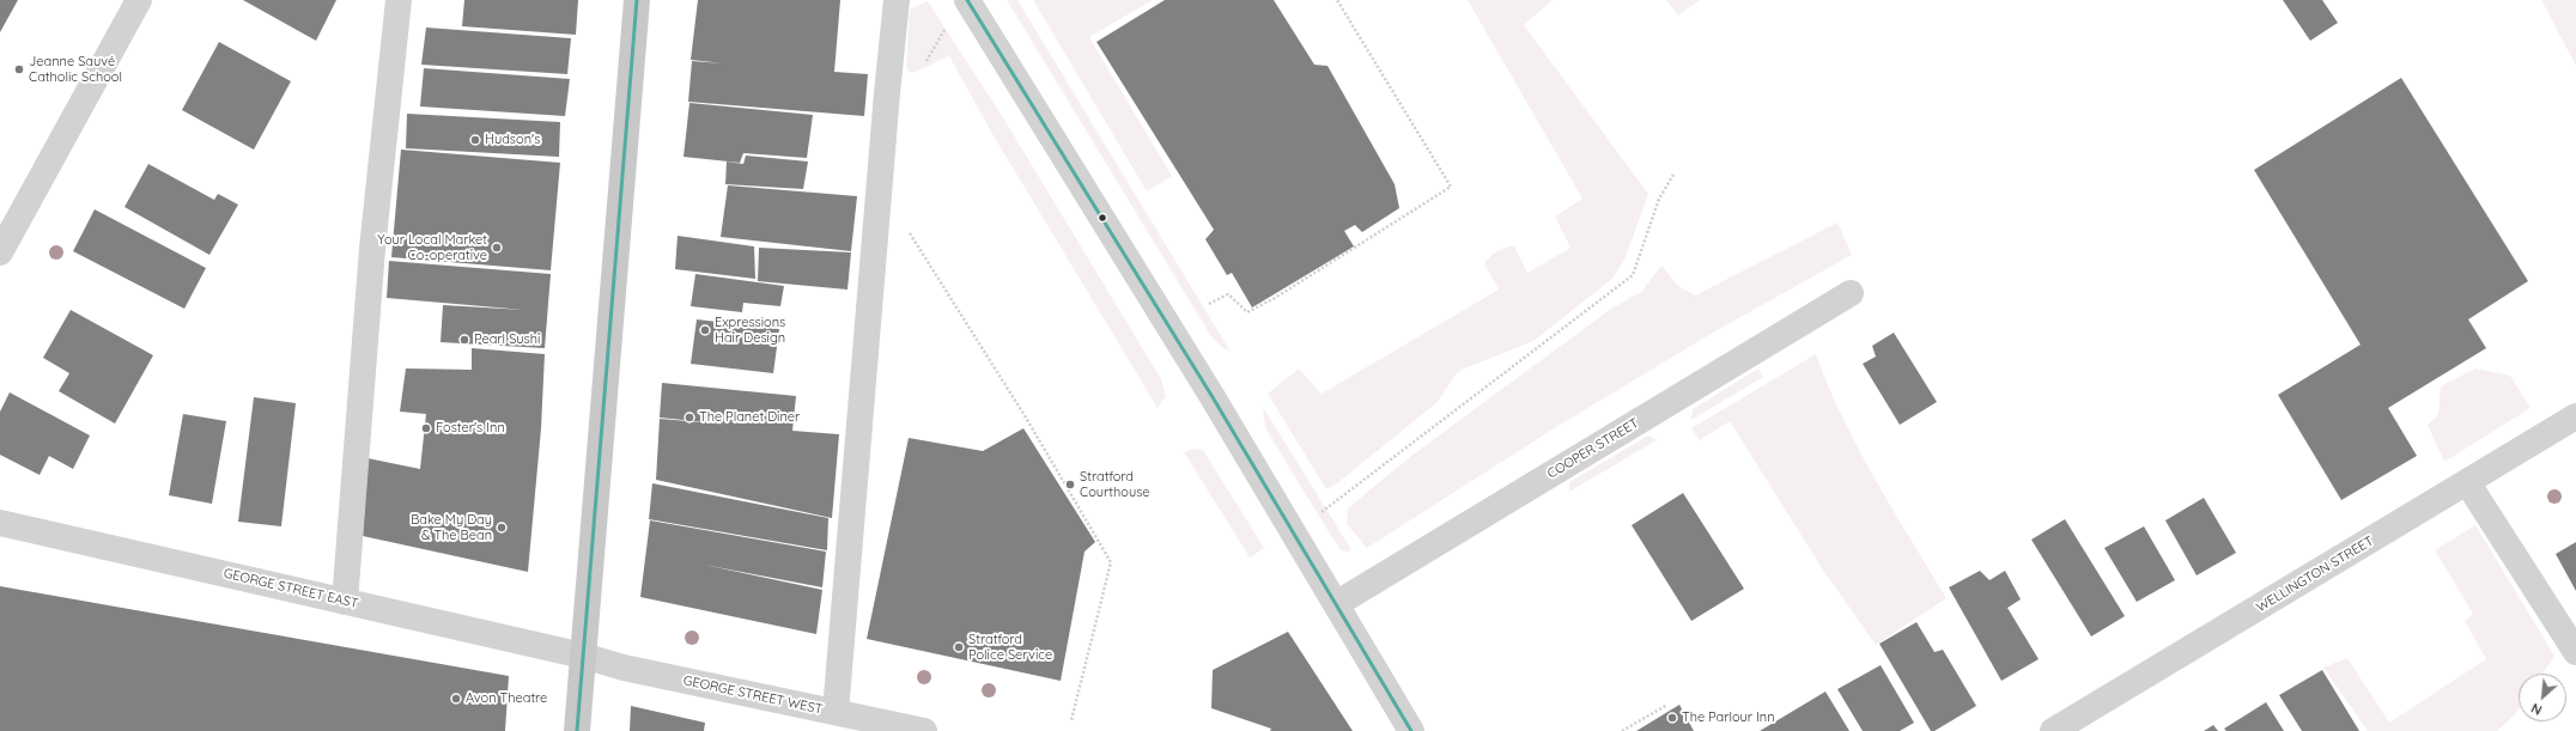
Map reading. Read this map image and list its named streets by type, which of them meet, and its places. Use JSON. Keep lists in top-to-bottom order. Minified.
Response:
{"streets":{"street":["COOPER STREET","WELLINGTON STREET","GEORGE STREET EAST","GEORGE STREET WEST"]},"crossings":[["GEORGE STREET EAST","GEORGE STREET WEST"]],"places":["Jeanne Sauvé Catholic School","Hudson's","Your Local Market Co-operative","Expressions Hair Design","Pearl Sushi","The Planet Diner","Foster's Inn","Stratford Courthouse","Bake My Day & The Bean","Stratford Police Service","Avon Theatre","The Parlour Inn"],"north":"bottom left"}
